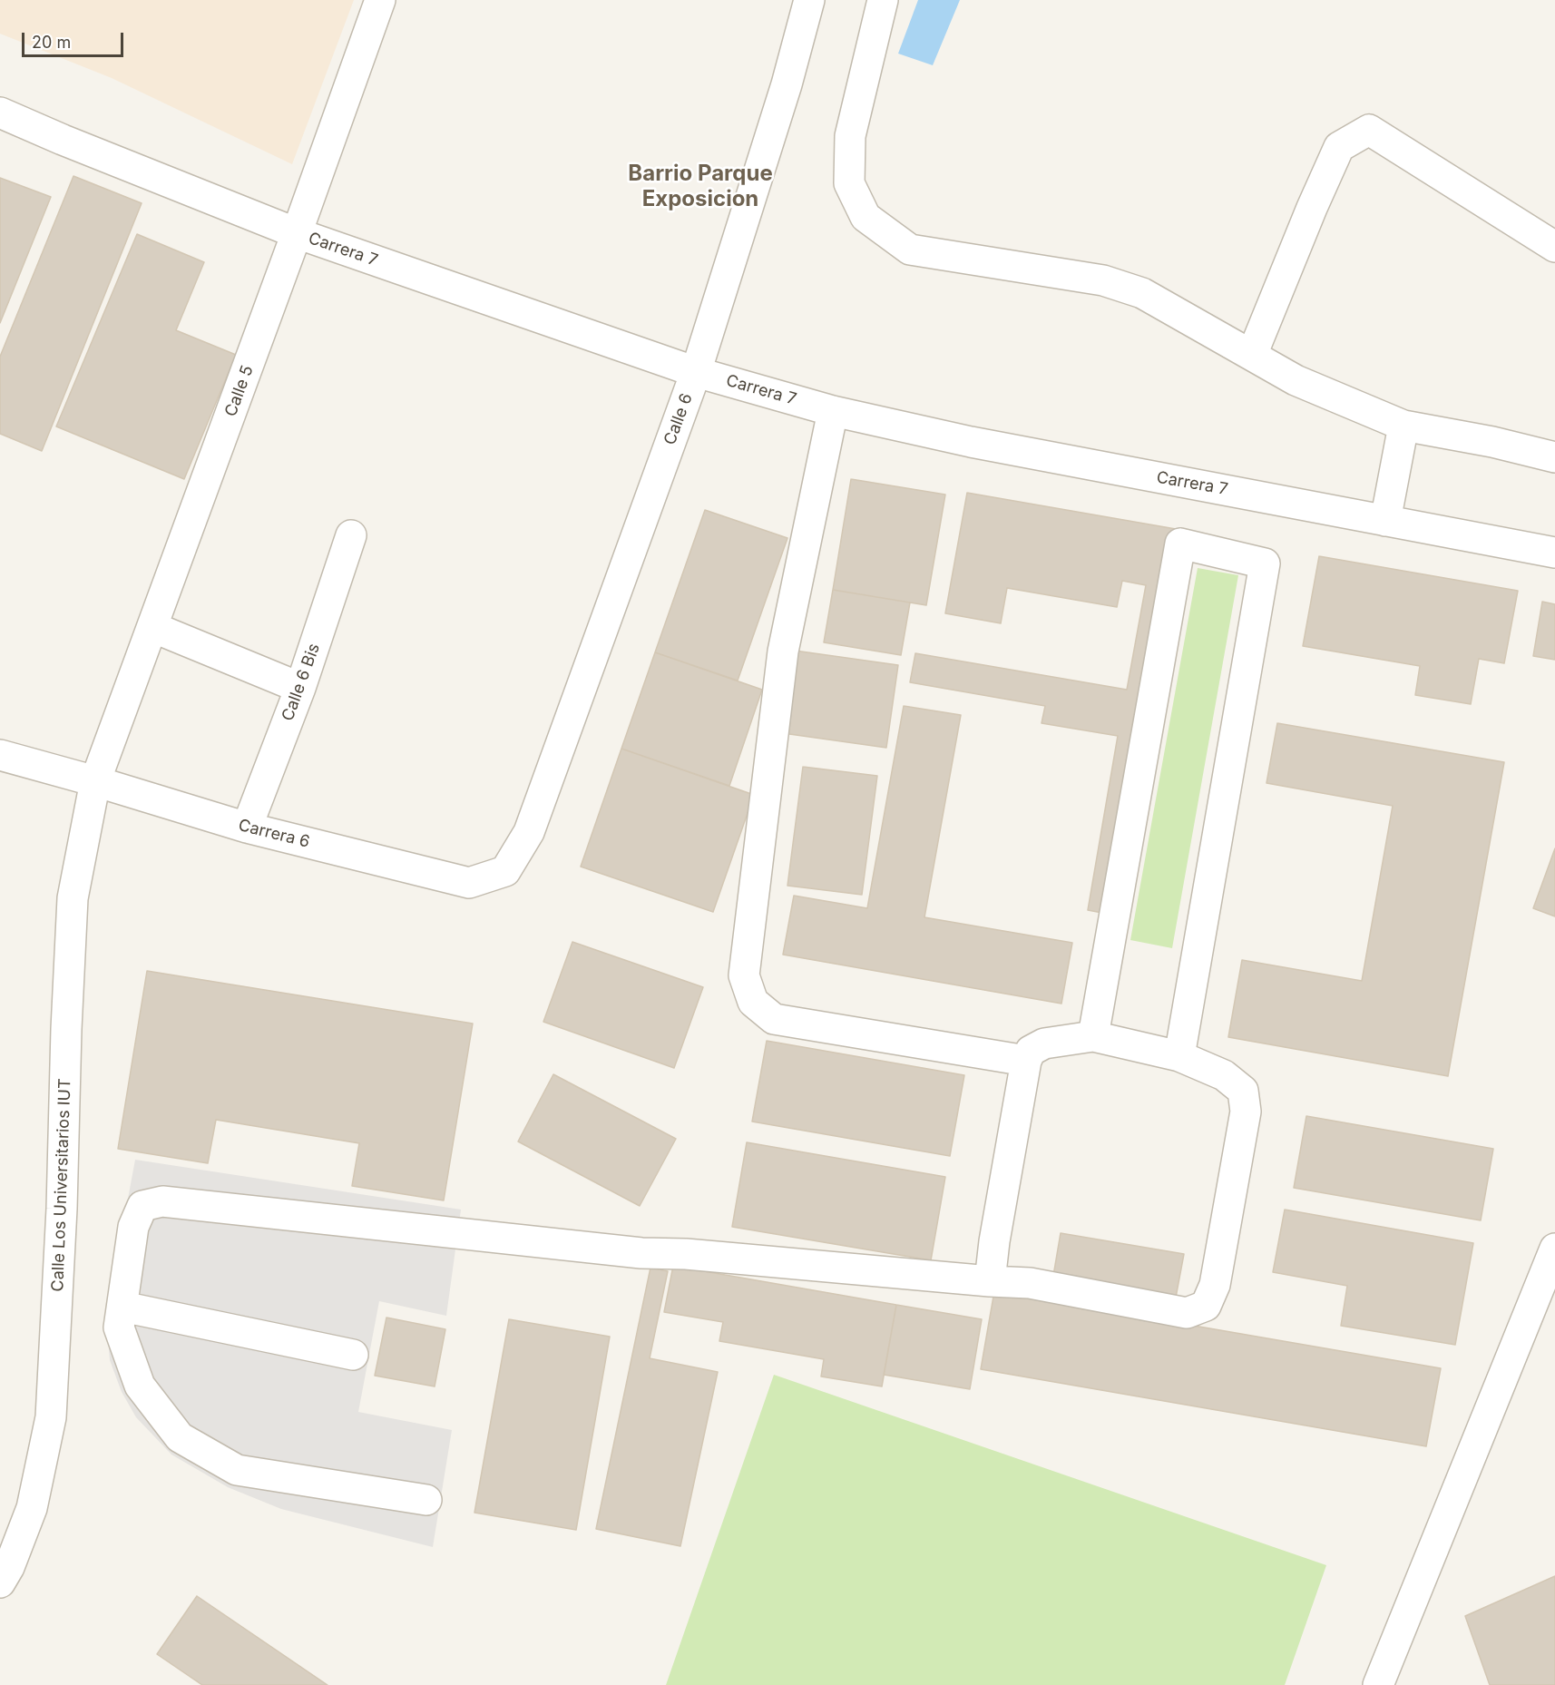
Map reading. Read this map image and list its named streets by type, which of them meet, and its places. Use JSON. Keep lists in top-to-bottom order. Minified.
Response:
{"streets":{"street":["Carrera 7","Calle 5","Calle 6","Calle 6 Bis","Carrera 6","Calle Los Universitarios IUT"]},"crossings":[["Carrera 7","Calle 5"],["Carrera 7","Calle 6"],["Calle 5","Carrera 6"],["Calle 5","Calle Los Universitarios IUT"],["Calle 6","Carrera 6"],["Calle 6 Bis","Carrera 6"],["Carrera 6","Calle Los Universitarios IUT"]],"districts":["Barrio Parque Exposicion"],"scale_bar":"20 m"}
